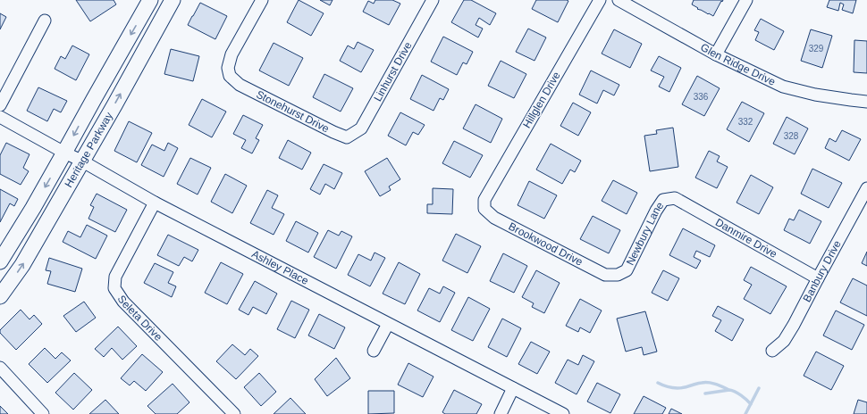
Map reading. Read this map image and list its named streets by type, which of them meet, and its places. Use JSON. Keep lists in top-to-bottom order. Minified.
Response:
{"streets":{"main road":["Heritage Parkway"],"street":["Glen Ridge Drive","Linhurst Drive","Hillglen Drive","Stonehurst Drive","Newbury Lane","Danmire Drive","Brookwood Drive","Ashley Place","Banbury Drive","Seleta Drive"]},"crossings":[["Linhurst Drive","Stonehurst Drive"],["Hillglen Drive","Brookwood Drive"],["Heritage Parkway","Ashley Place"],["Newbury Lane","Danmire Drive"],["Newbury Lane","Brookwood Drive"],["Danmire Drive","Banbury Drive"],["Ashley Place","Seleta Drive"]],"house_numbers":["329","336","332","328"]}
